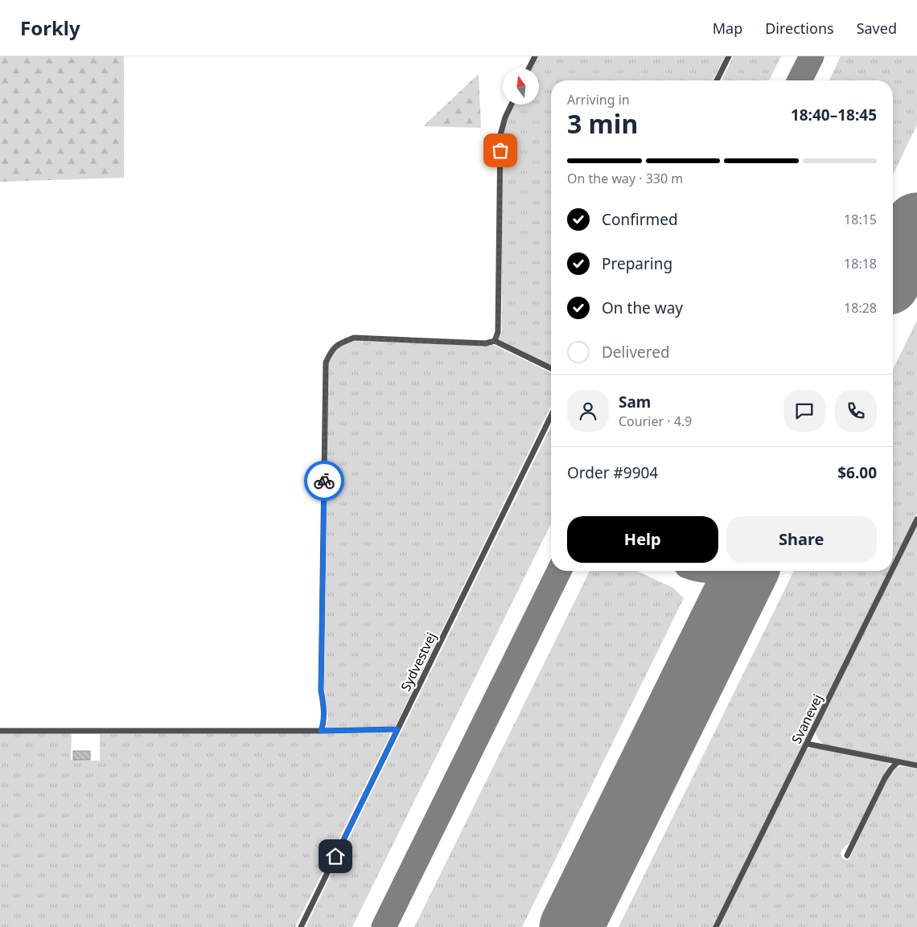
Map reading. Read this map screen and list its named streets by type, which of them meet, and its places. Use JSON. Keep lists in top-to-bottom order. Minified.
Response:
{"streets":{"lane":["Sydvestvej","Svanevej"]},"north":"top","page":{"header":"Forkly","nav":["Map","Directions","Saved"],"heading":["3 min","Arriving in","18:40–18:45"],"panel":["Sam","Courier · 4.9","Order #9904","$6.00"],"bar":"On the way · 330 m","list":[["Confirmed","18:15"],["Preparing","18:18"],["On the way","18:28"],"Delivered"],"buttons":["Help","Share"]}}
